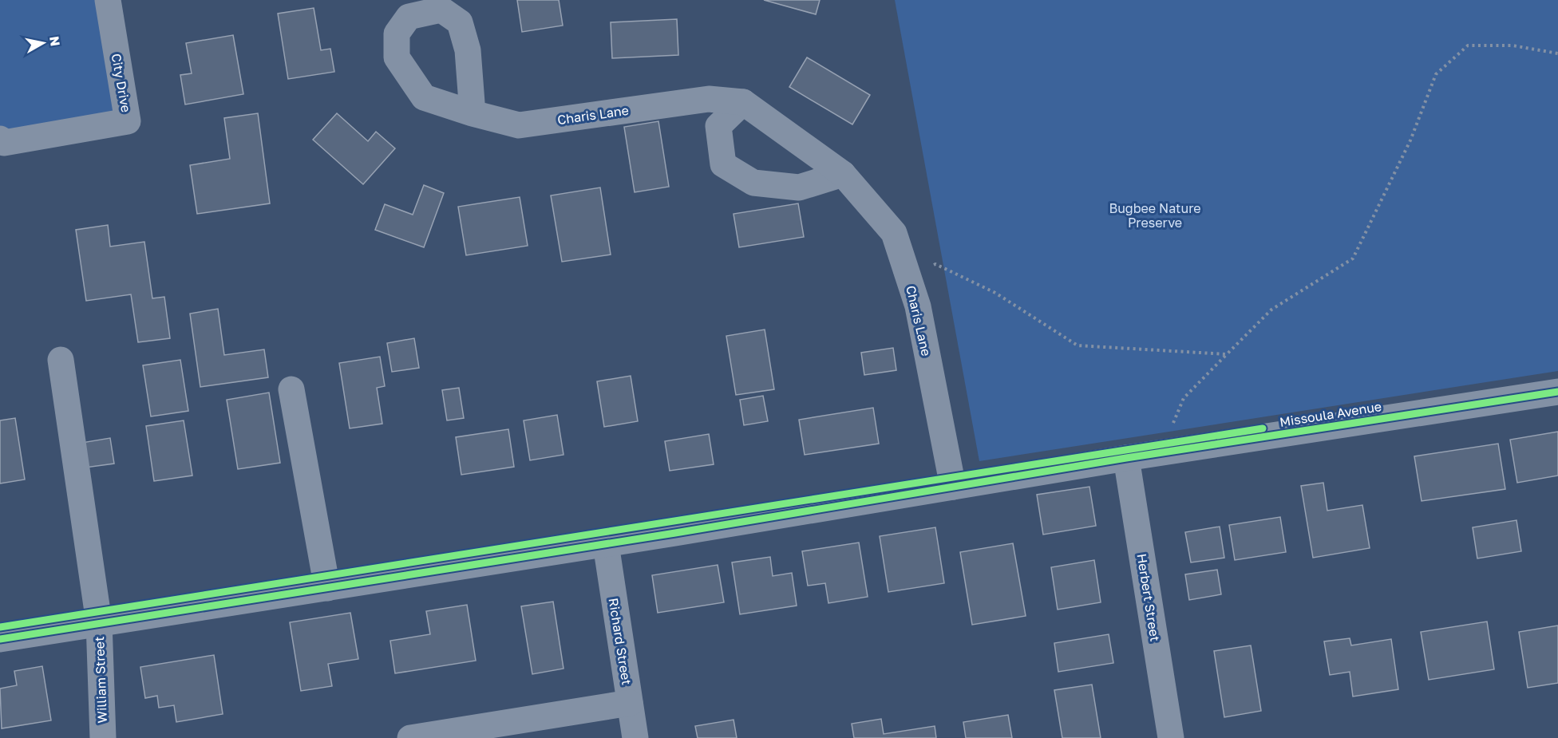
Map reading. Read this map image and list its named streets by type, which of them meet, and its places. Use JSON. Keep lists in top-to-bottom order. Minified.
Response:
{"streets":{"street":["City Drive","Charis Lane","Missoula Avenue","Herbert Street","Richard Street","William Street"]},"crossings":[["Charis Lane","Missoula Avenue"],["Missoula Avenue","Herbert Street"],["Missoula Avenue","Richard Street"],["Missoula Avenue","William Street"]],"parks":["Bugbee Nature Preserve"],"north":"right"}
